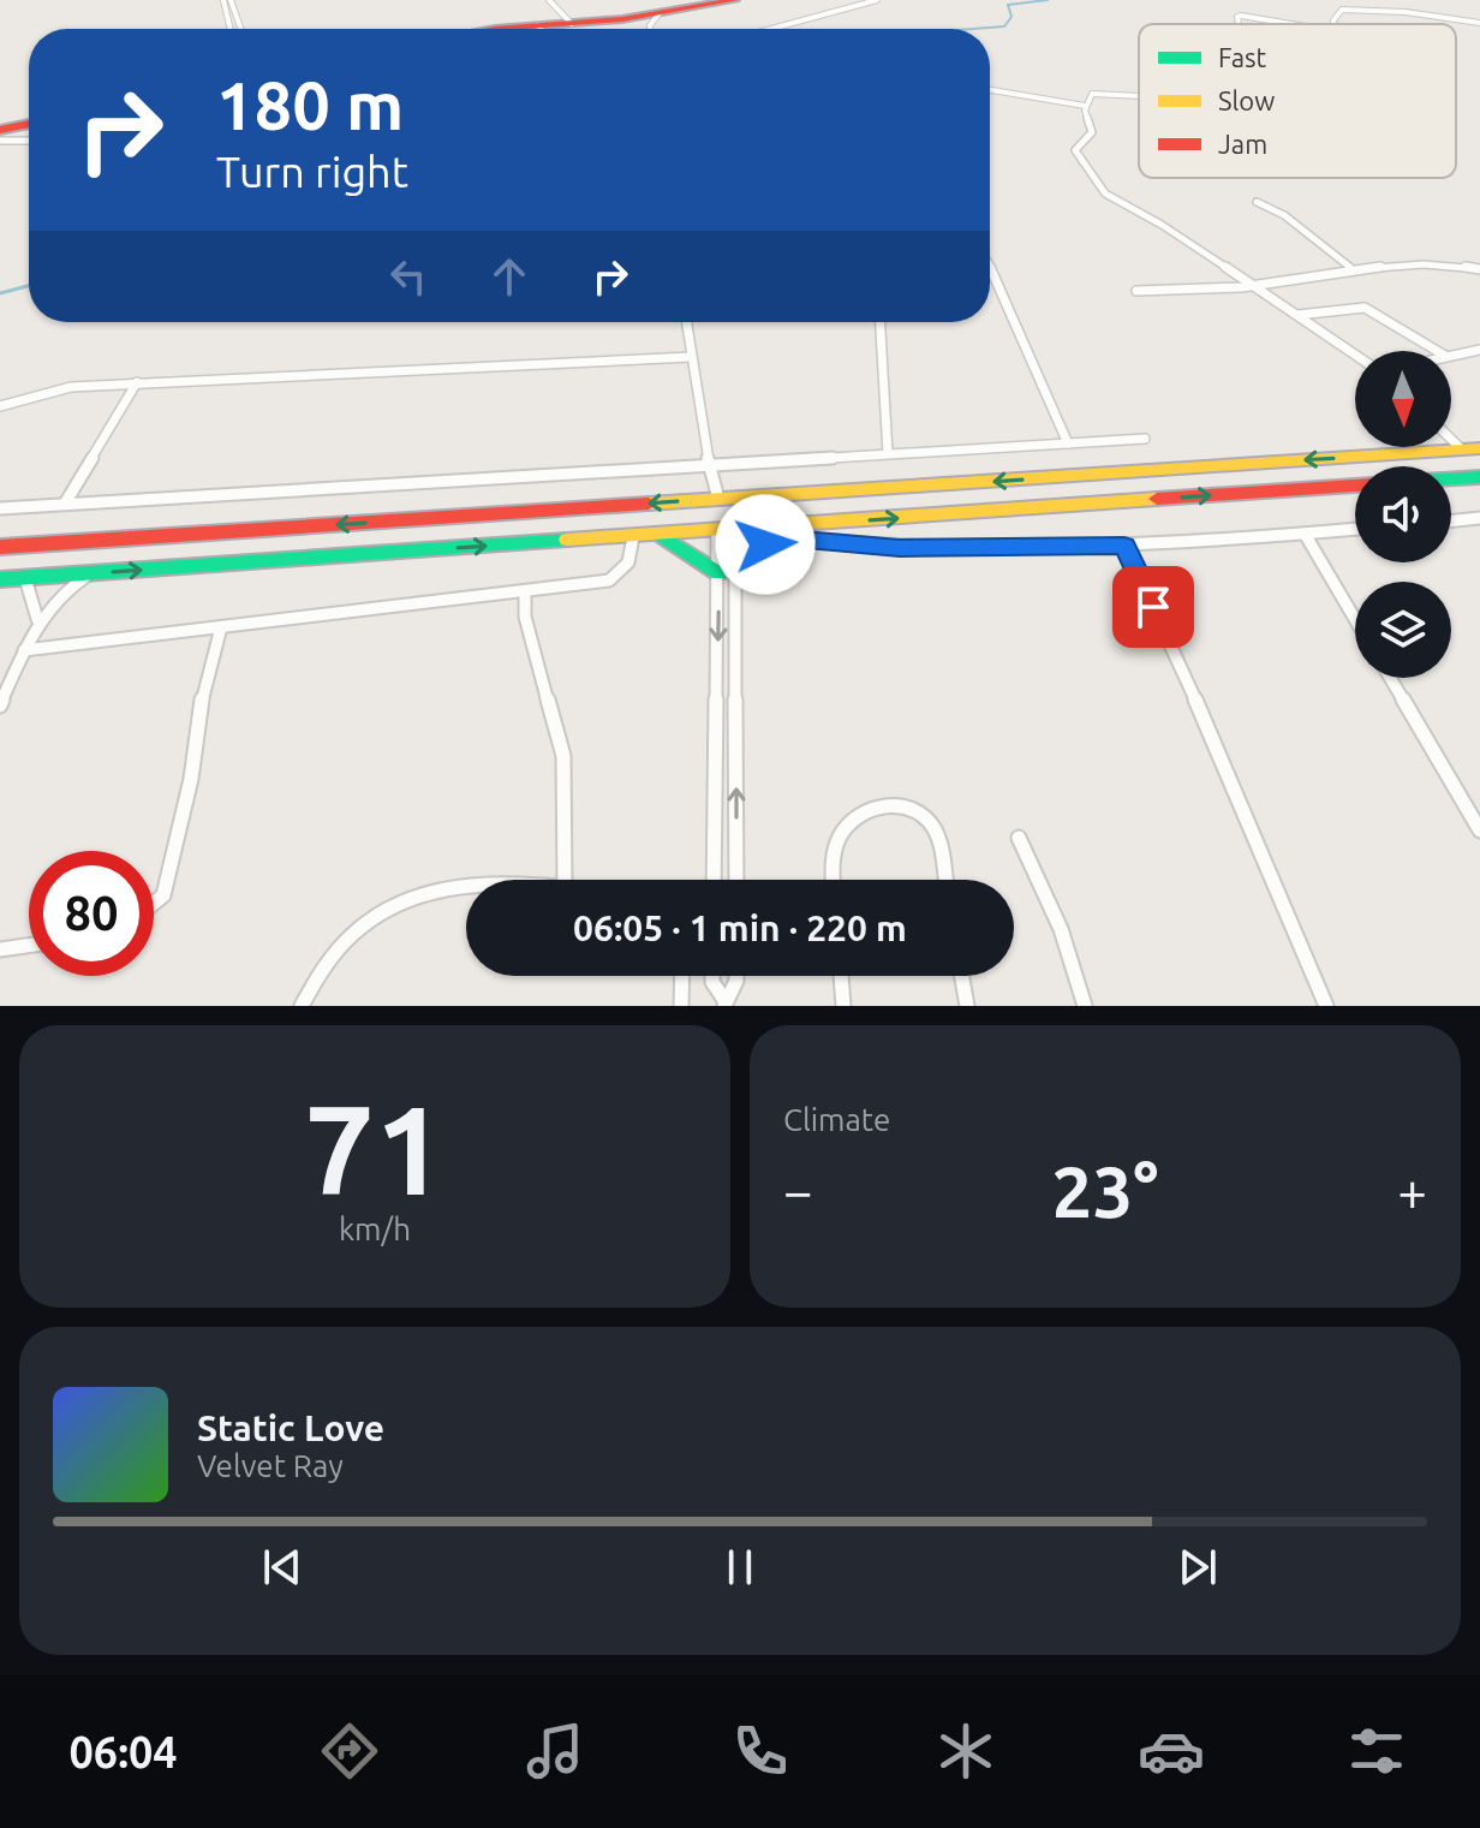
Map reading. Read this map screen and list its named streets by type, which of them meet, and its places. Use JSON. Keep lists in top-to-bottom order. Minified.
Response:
{"legend":["Fast","Slow","Jam"],"north":"bottom","page":{"turn":["180 m","Turn right"],"limit":"80","trip":"06:05 · 1 min · 220 m","tile":[["71","km/h"],"Climate"],"heat":["−","23°","+"],"song":["Static Love","Velvet Ray"],"tabs":"06:04"}}
